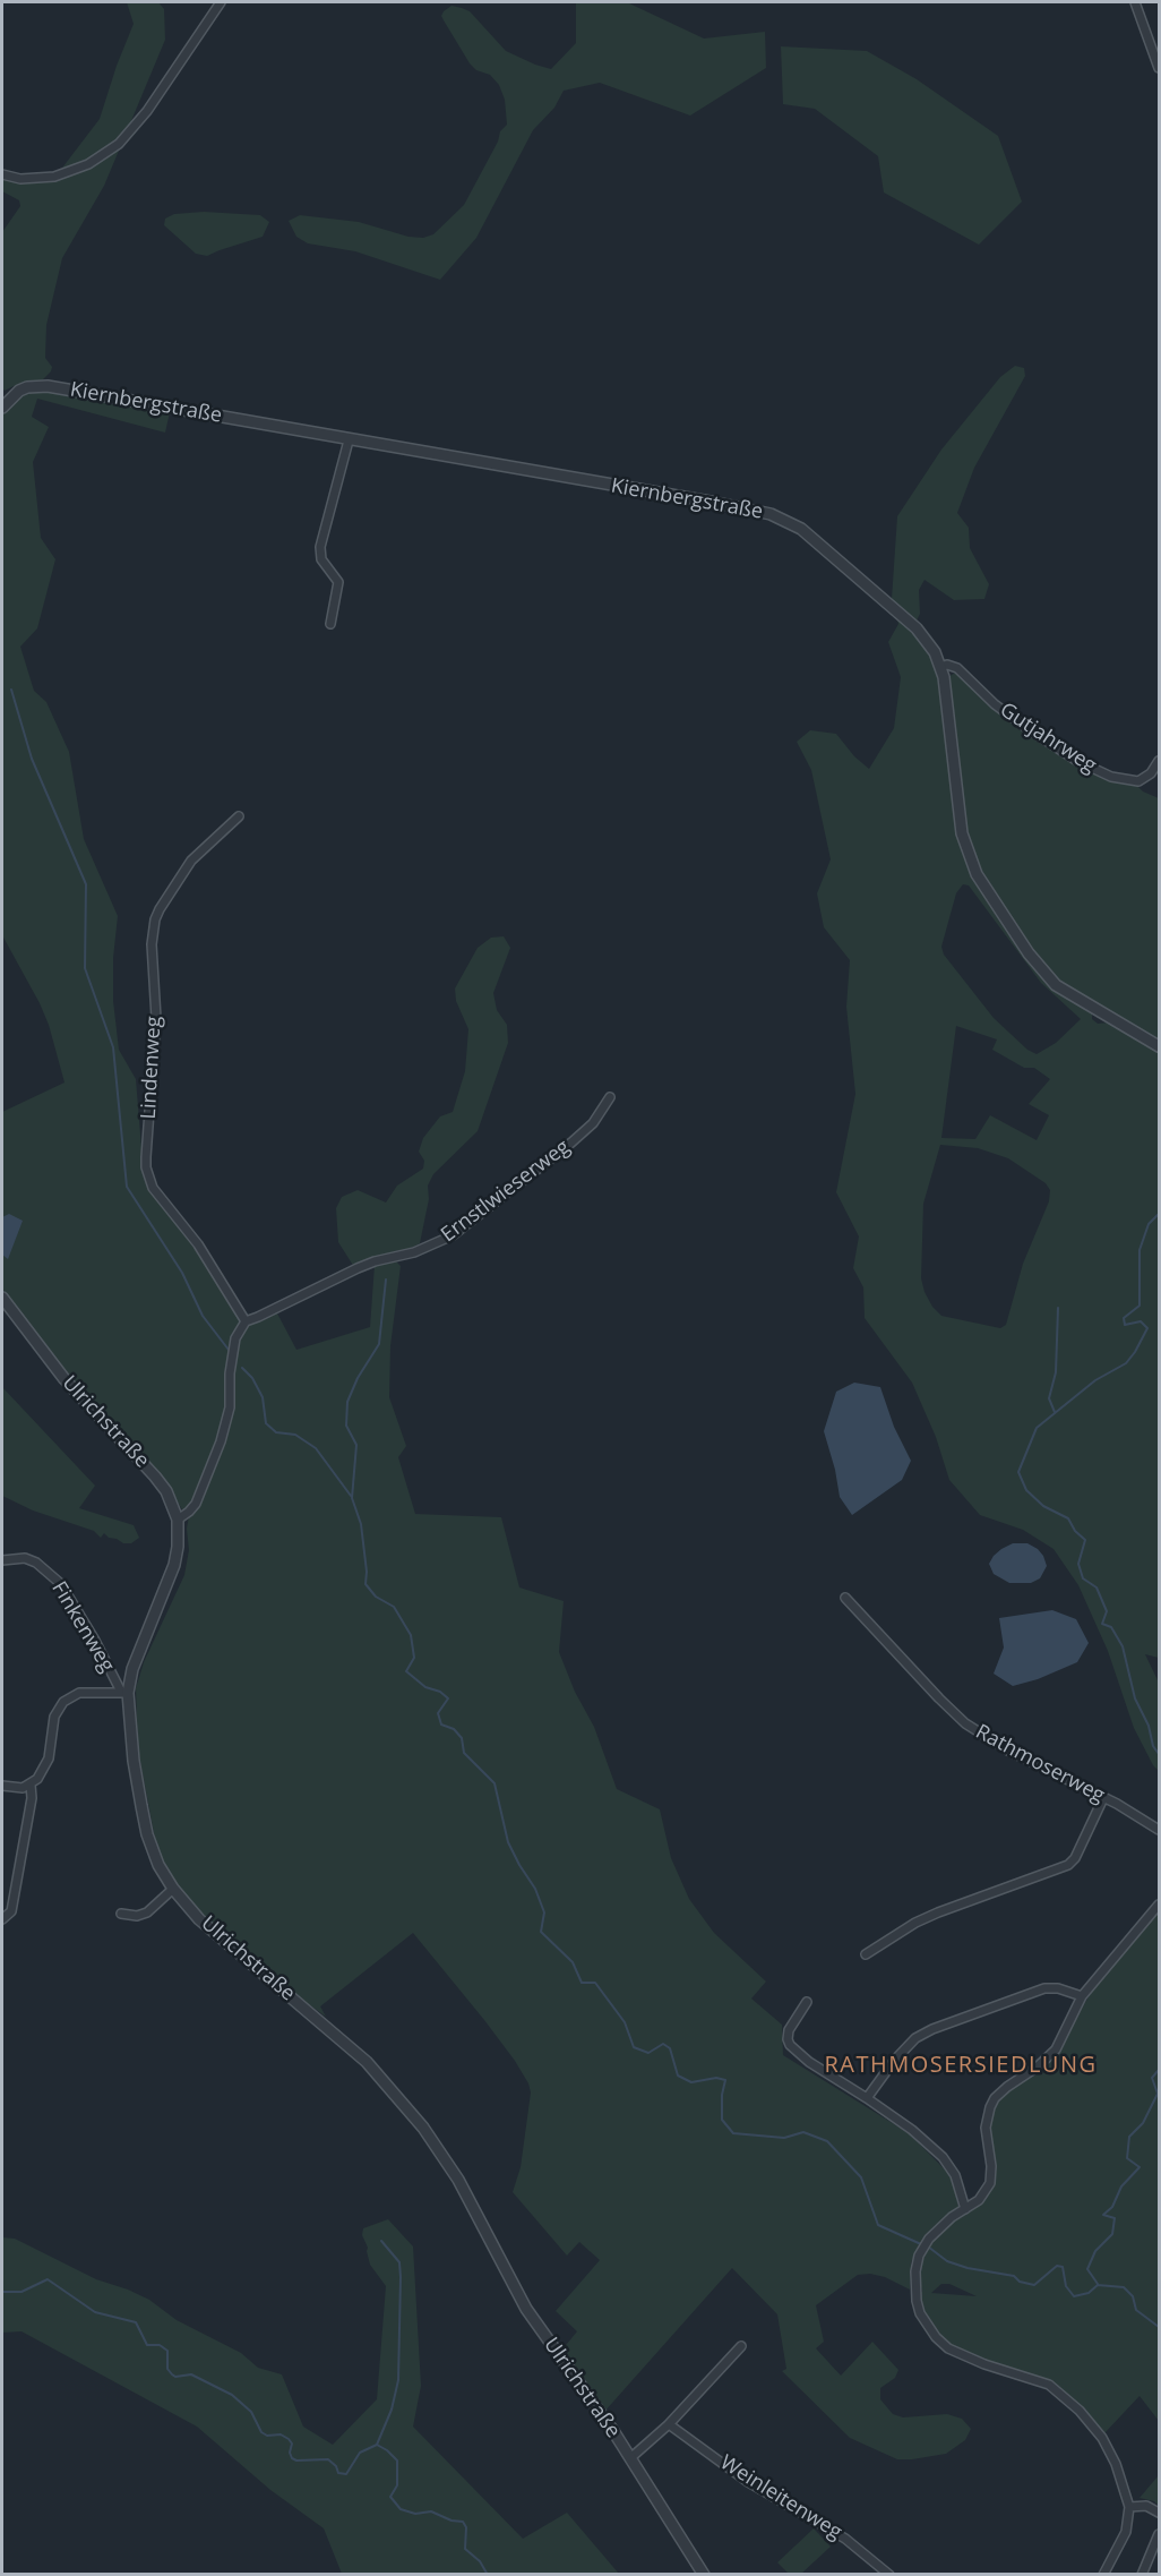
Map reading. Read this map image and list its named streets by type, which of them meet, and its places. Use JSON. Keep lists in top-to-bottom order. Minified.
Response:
{"streets":{"street":["Kiernbergstraße","Gutjahrweg","Lindenweg","Ernstlwieserweg","Ulrichstraße","Finkenweg","Rathmoserweg","Weinleitenweg"]},"crossings":[["Kiernbergstraße","Gutjahrweg"],["Lindenweg","Ernstlwieserweg"],["Ulrichstraße","Finkenweg"]],"districts":["RATHMOSERSIEDLUNG"]}
